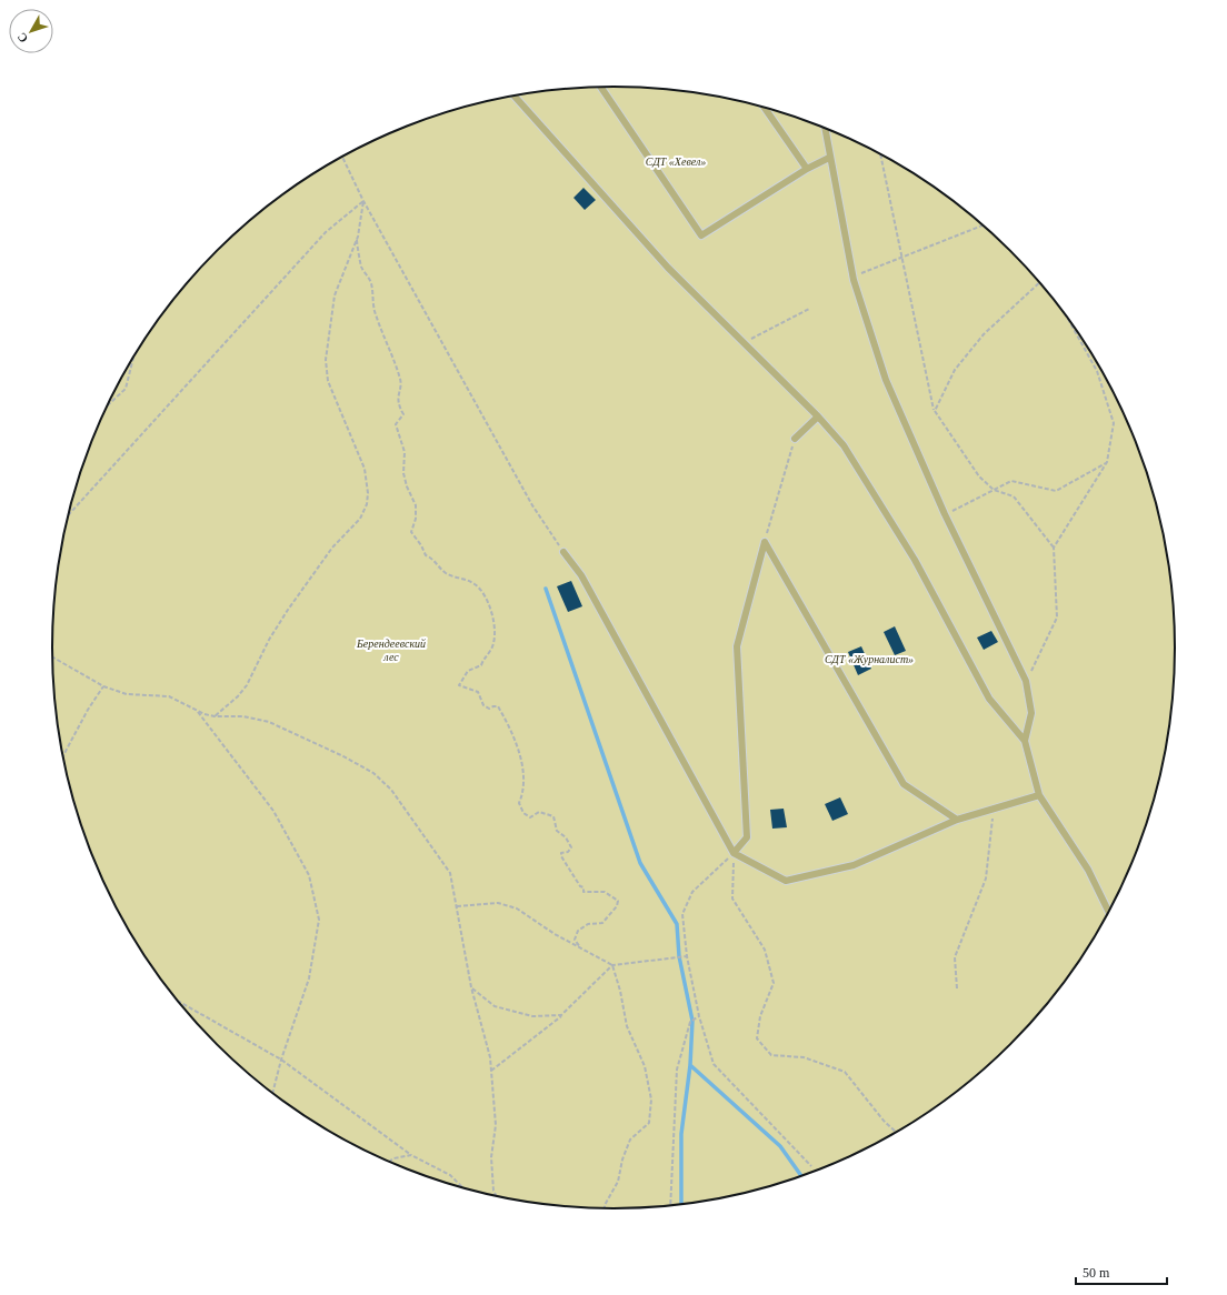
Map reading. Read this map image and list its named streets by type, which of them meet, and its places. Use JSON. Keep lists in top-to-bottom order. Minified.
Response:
{"parks":["СДТ «Хевел»","Берендеевский лес","СДТ «Журналист»"],"scale_bar":"50 m","north":"bottom left"}
